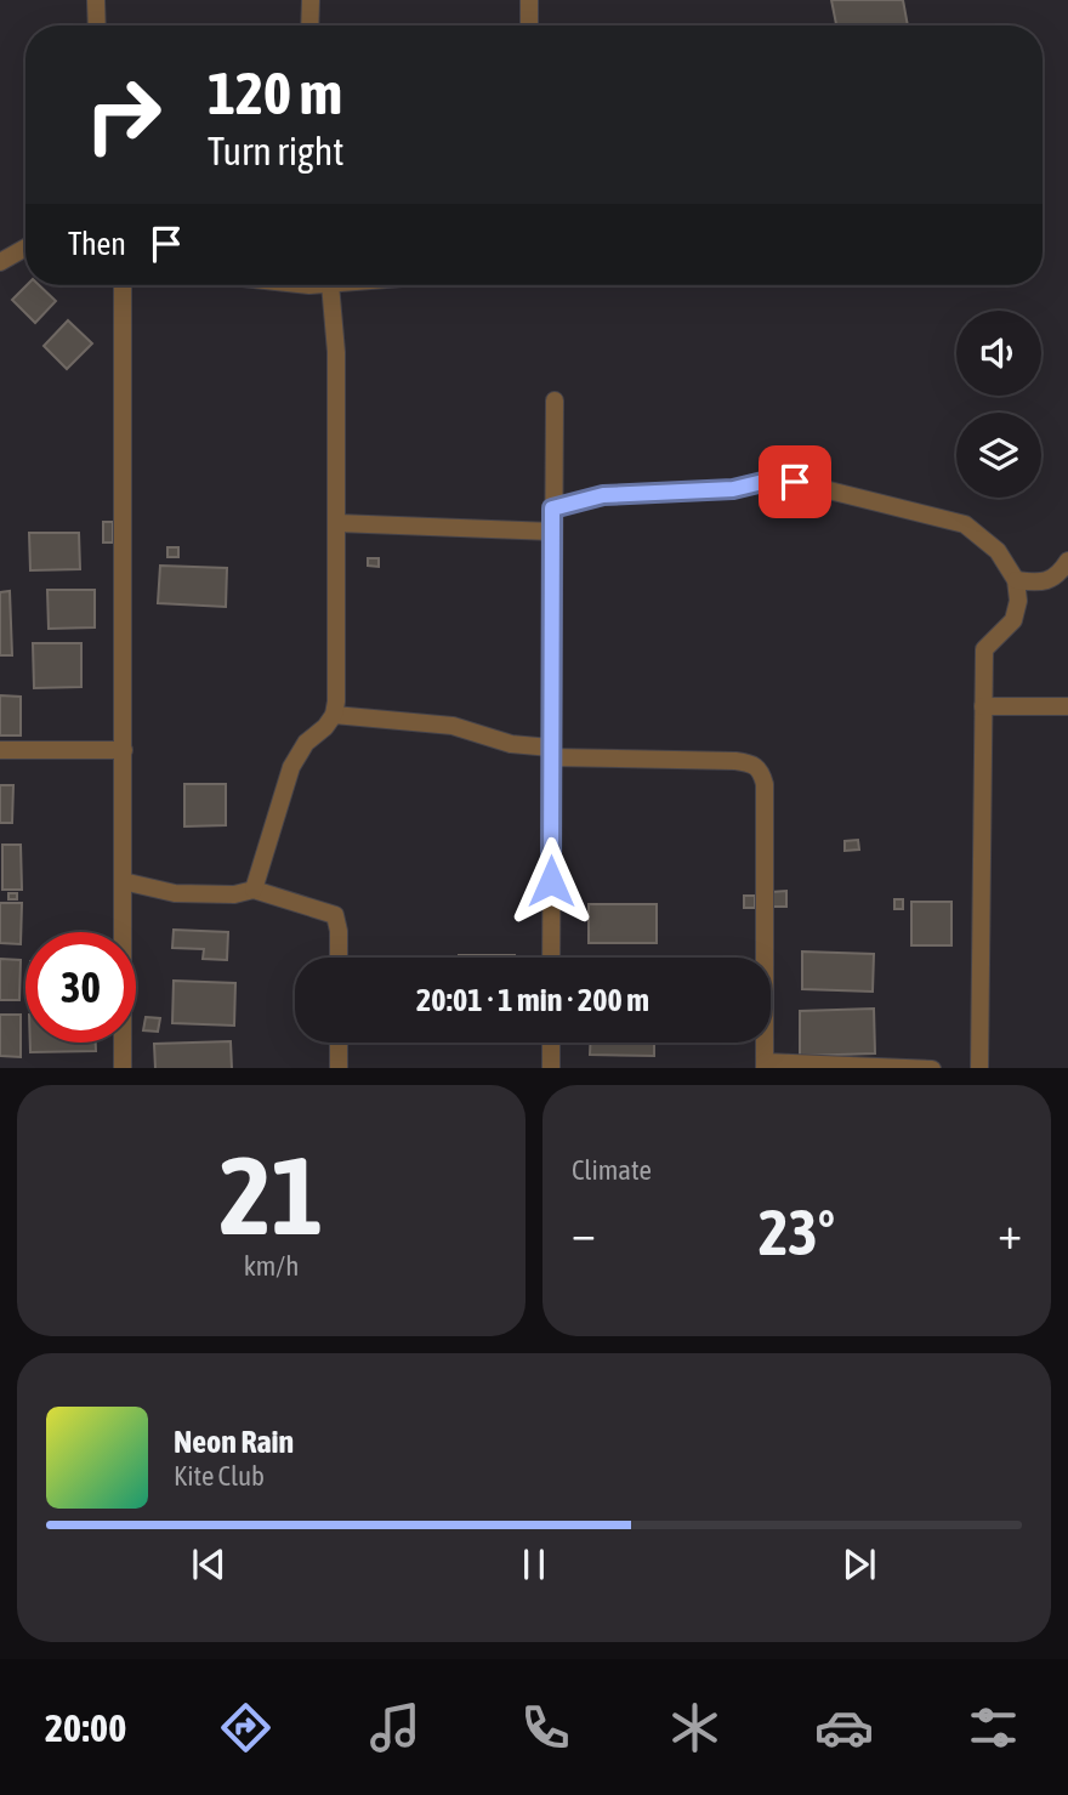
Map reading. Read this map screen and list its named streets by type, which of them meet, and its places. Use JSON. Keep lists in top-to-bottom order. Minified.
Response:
{"page":{"turn":["120 m","Turn right"],"then":"Then","limit":"30","trip":"20:01 · 1 min · 200 m","tile":[["21","km/h"],"Climate"],"heat":["−","23°","+"],"song":["Neon Rain","Kite Club"],"tabs":"20:00"}}
